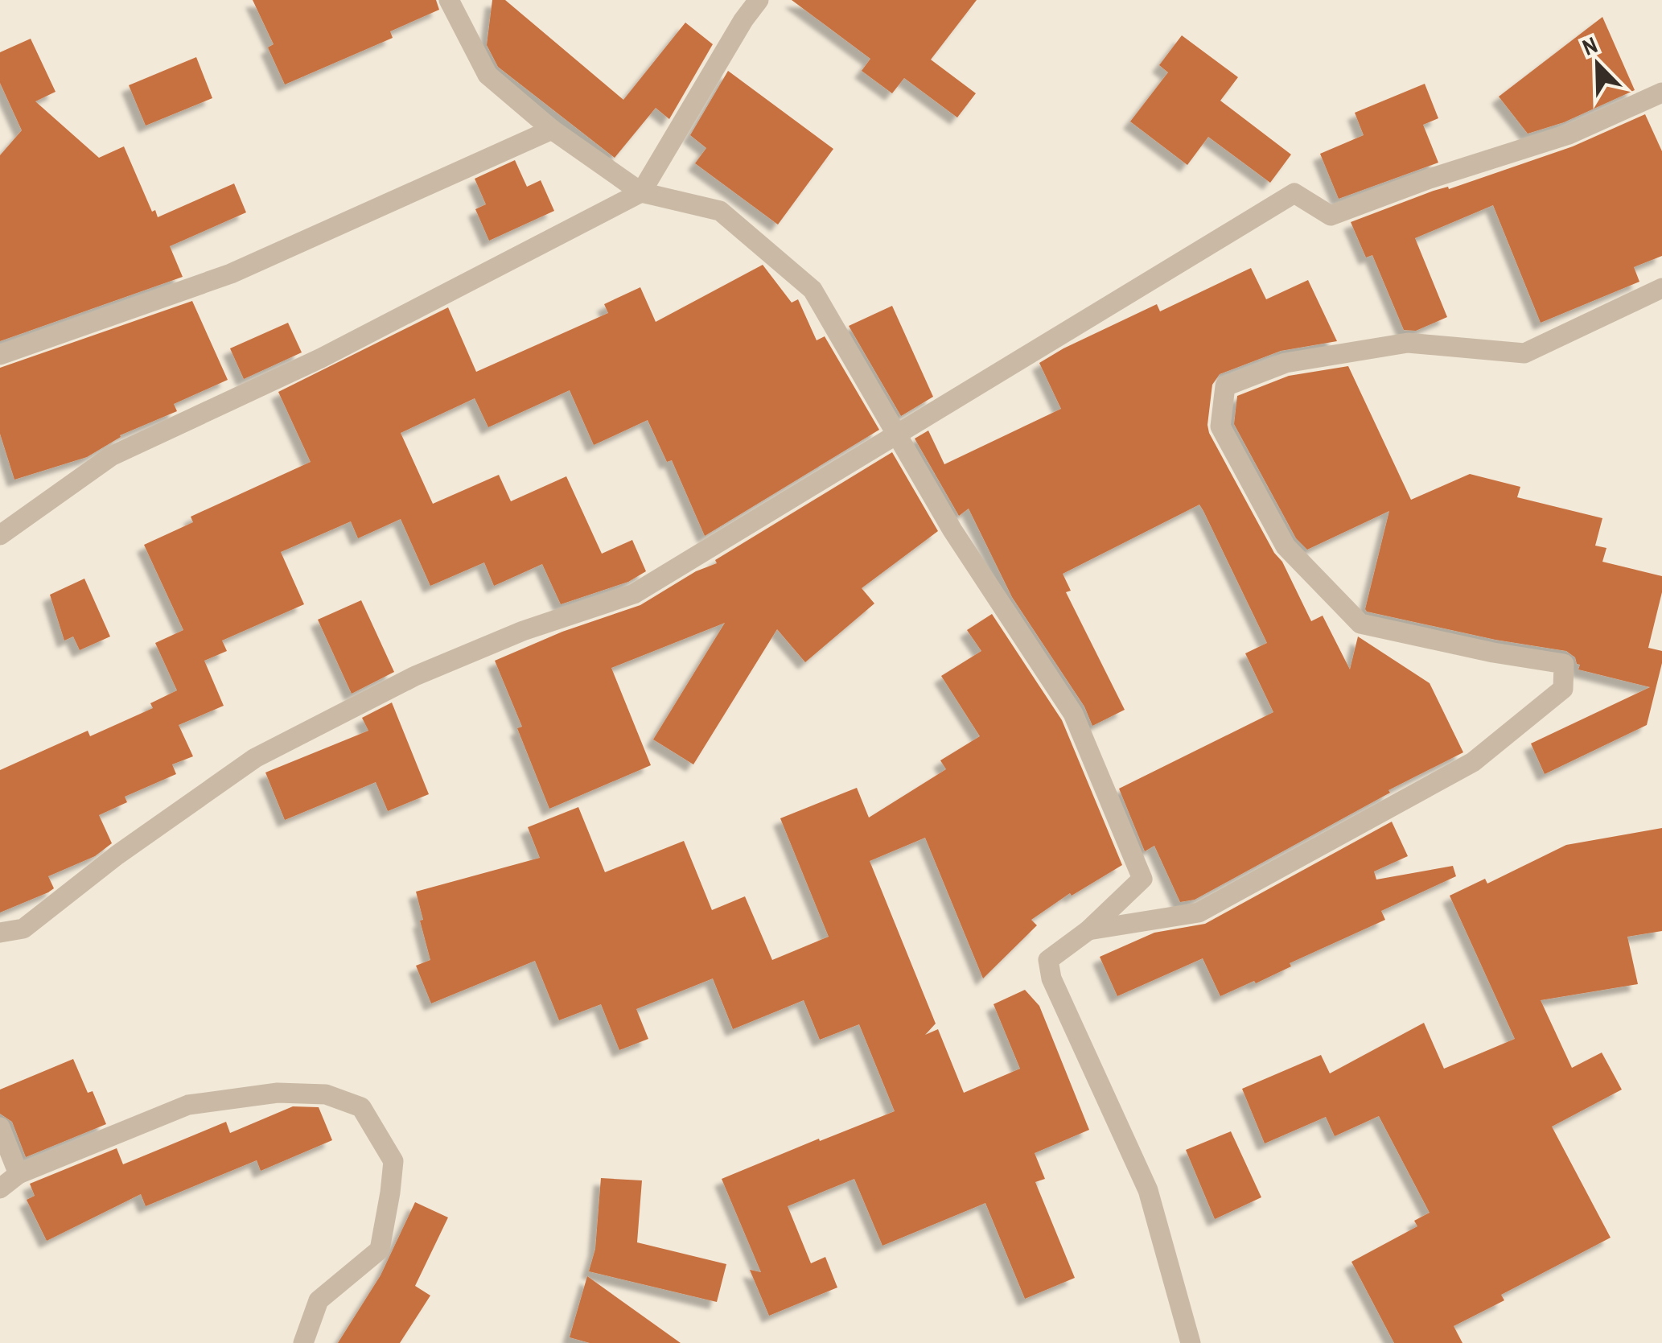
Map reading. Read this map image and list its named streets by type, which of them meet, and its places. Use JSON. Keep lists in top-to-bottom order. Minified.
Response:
{"north":"top left"}
